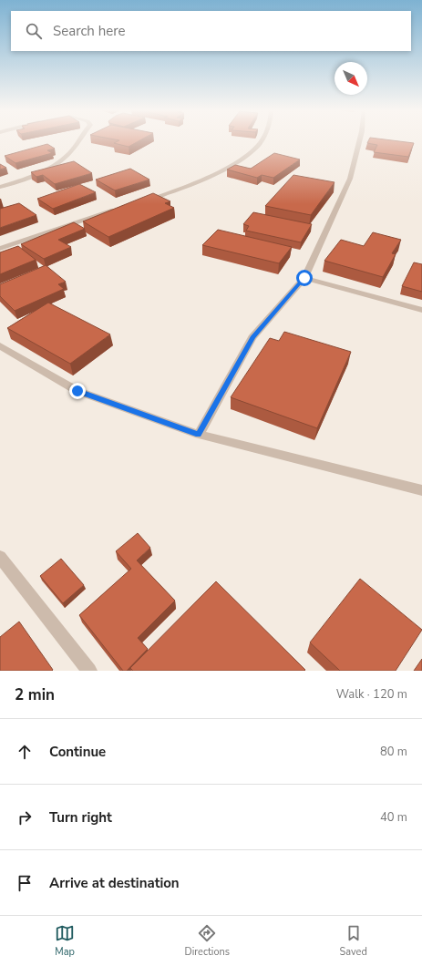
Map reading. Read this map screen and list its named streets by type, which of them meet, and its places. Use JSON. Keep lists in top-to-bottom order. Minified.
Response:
{"north":"bottom right","page":{"search":"Search here","heading":["2 min","Walk · 120 m"],"list":[["Continue","80 m"],["Turn right","40 m"],"Arrive at destination"],"nav":["Map","Directions","Saved"]}}
